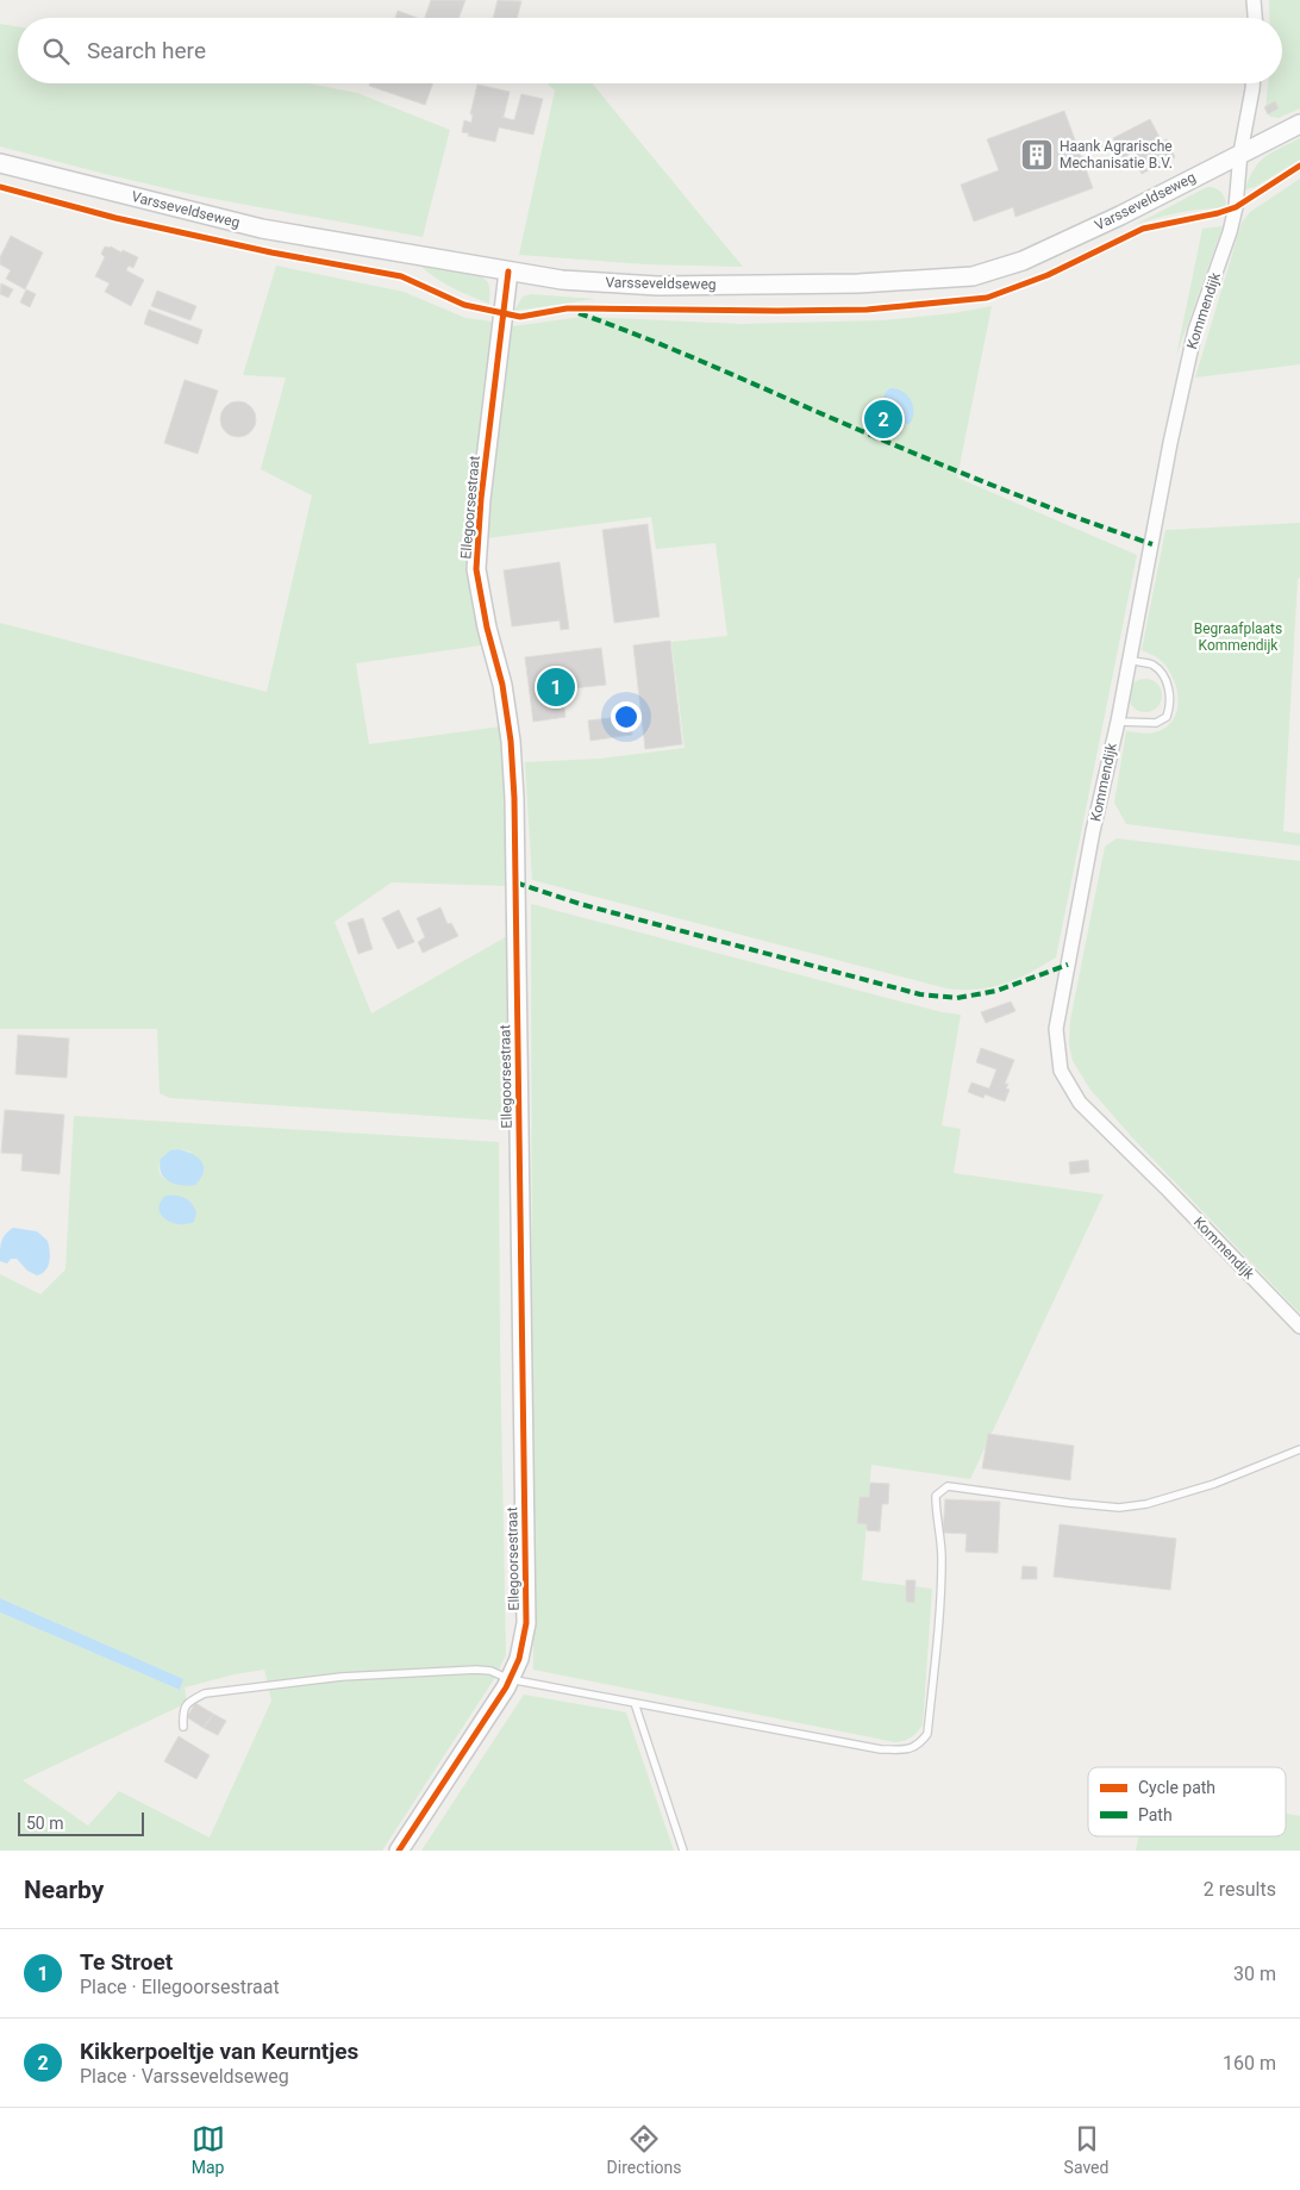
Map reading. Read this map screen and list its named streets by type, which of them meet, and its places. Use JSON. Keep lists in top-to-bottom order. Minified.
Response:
{"streets":{"street":["Varsseveldseweg","Kommendijk","Ellegoorsestraat"]},"crossings":[["Varsseveldseweg","Kommendijk"],["Varsseveldseweg","Ellegoorsestraat"]],"parks":["Begraafplaats Kommendijk"],"places":{"building":["Haank Agrarische Mechanisatie B.V."]},"legend":["Cycle path","Path"],"scale_bar":"50 m","page":{"search":"Search here","pins":["2","1"],"scale":"50 m","heading":["Nearby","2 results"],"list":[{"mark":"1","name":"Te Stroet","note":"Place · Ellegoorsestraat","value":"30 m"},{"mark":"2","name":"Kikkerpoeltje van Keurntjes","note":"Place · Varsseveldseweg","value":"160 m"}],"nav":["Map","Directions","Saved"]}}
